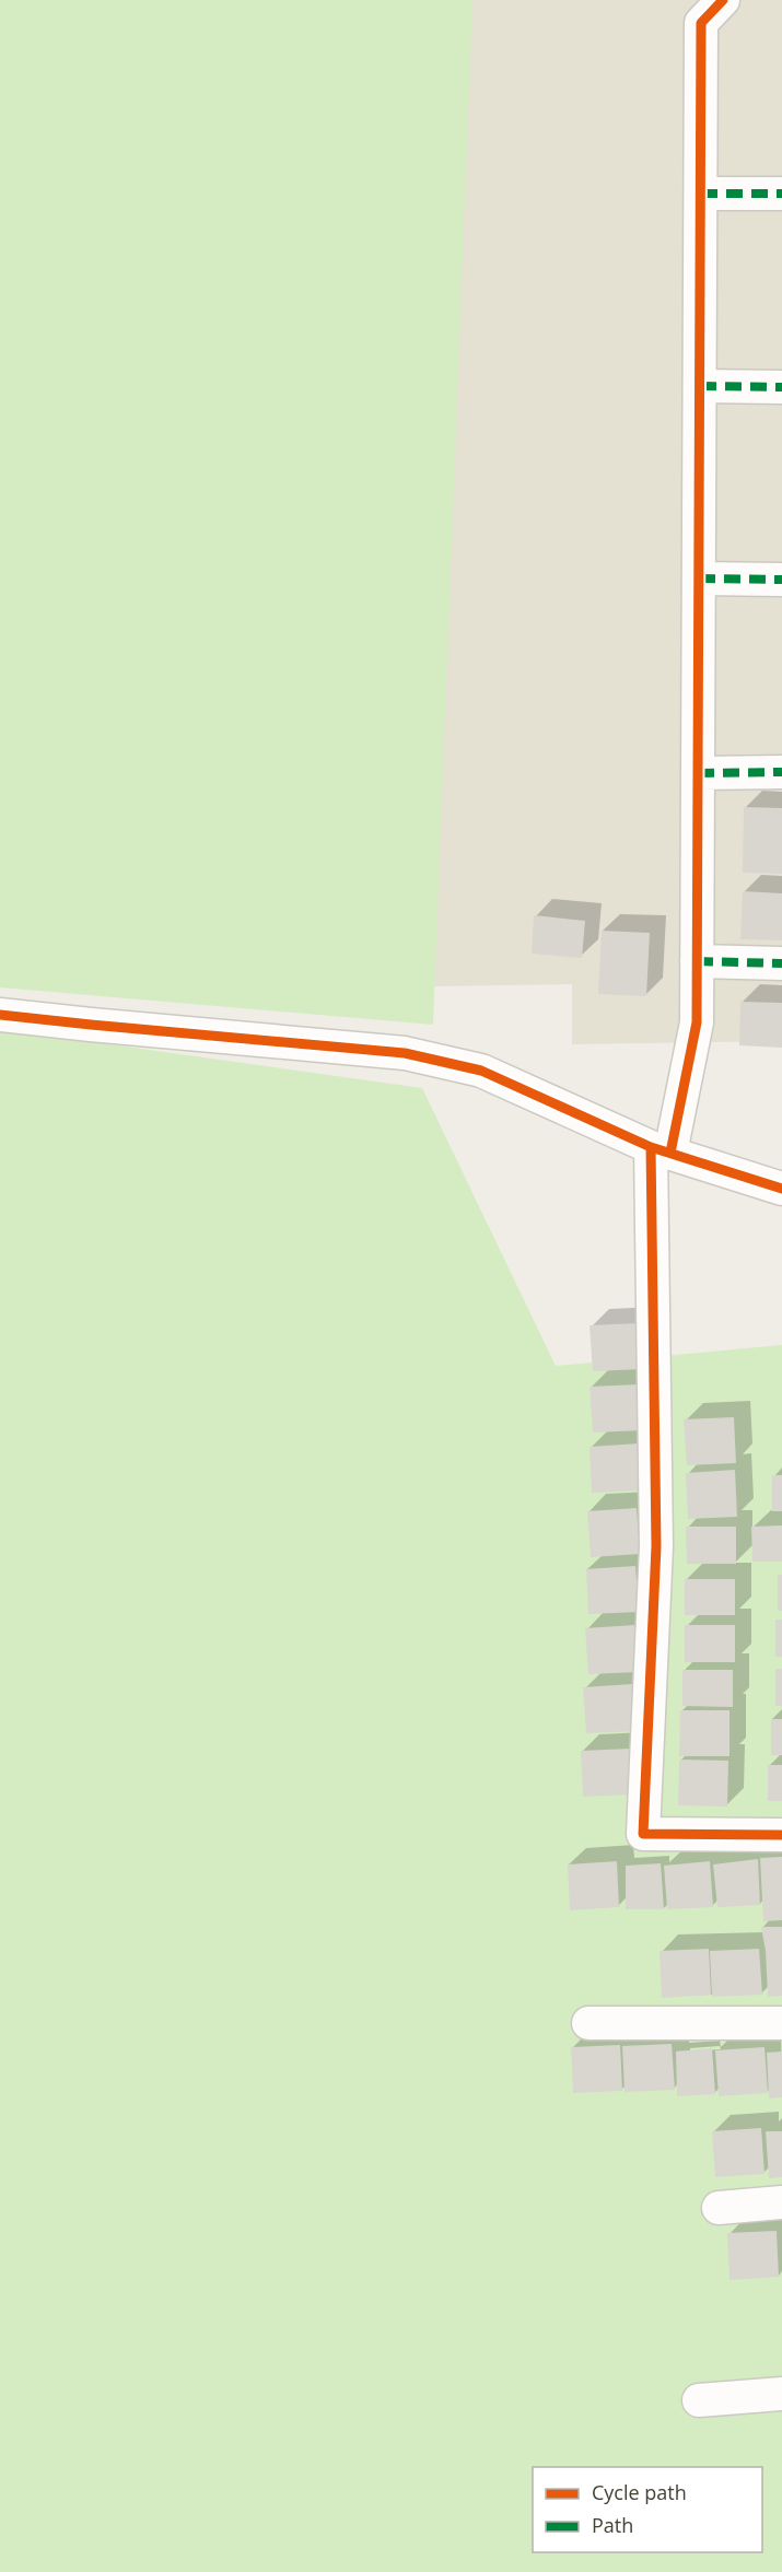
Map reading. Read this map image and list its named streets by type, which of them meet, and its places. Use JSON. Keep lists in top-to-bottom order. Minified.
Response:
{"legend":["Cycle path","Path"]}
